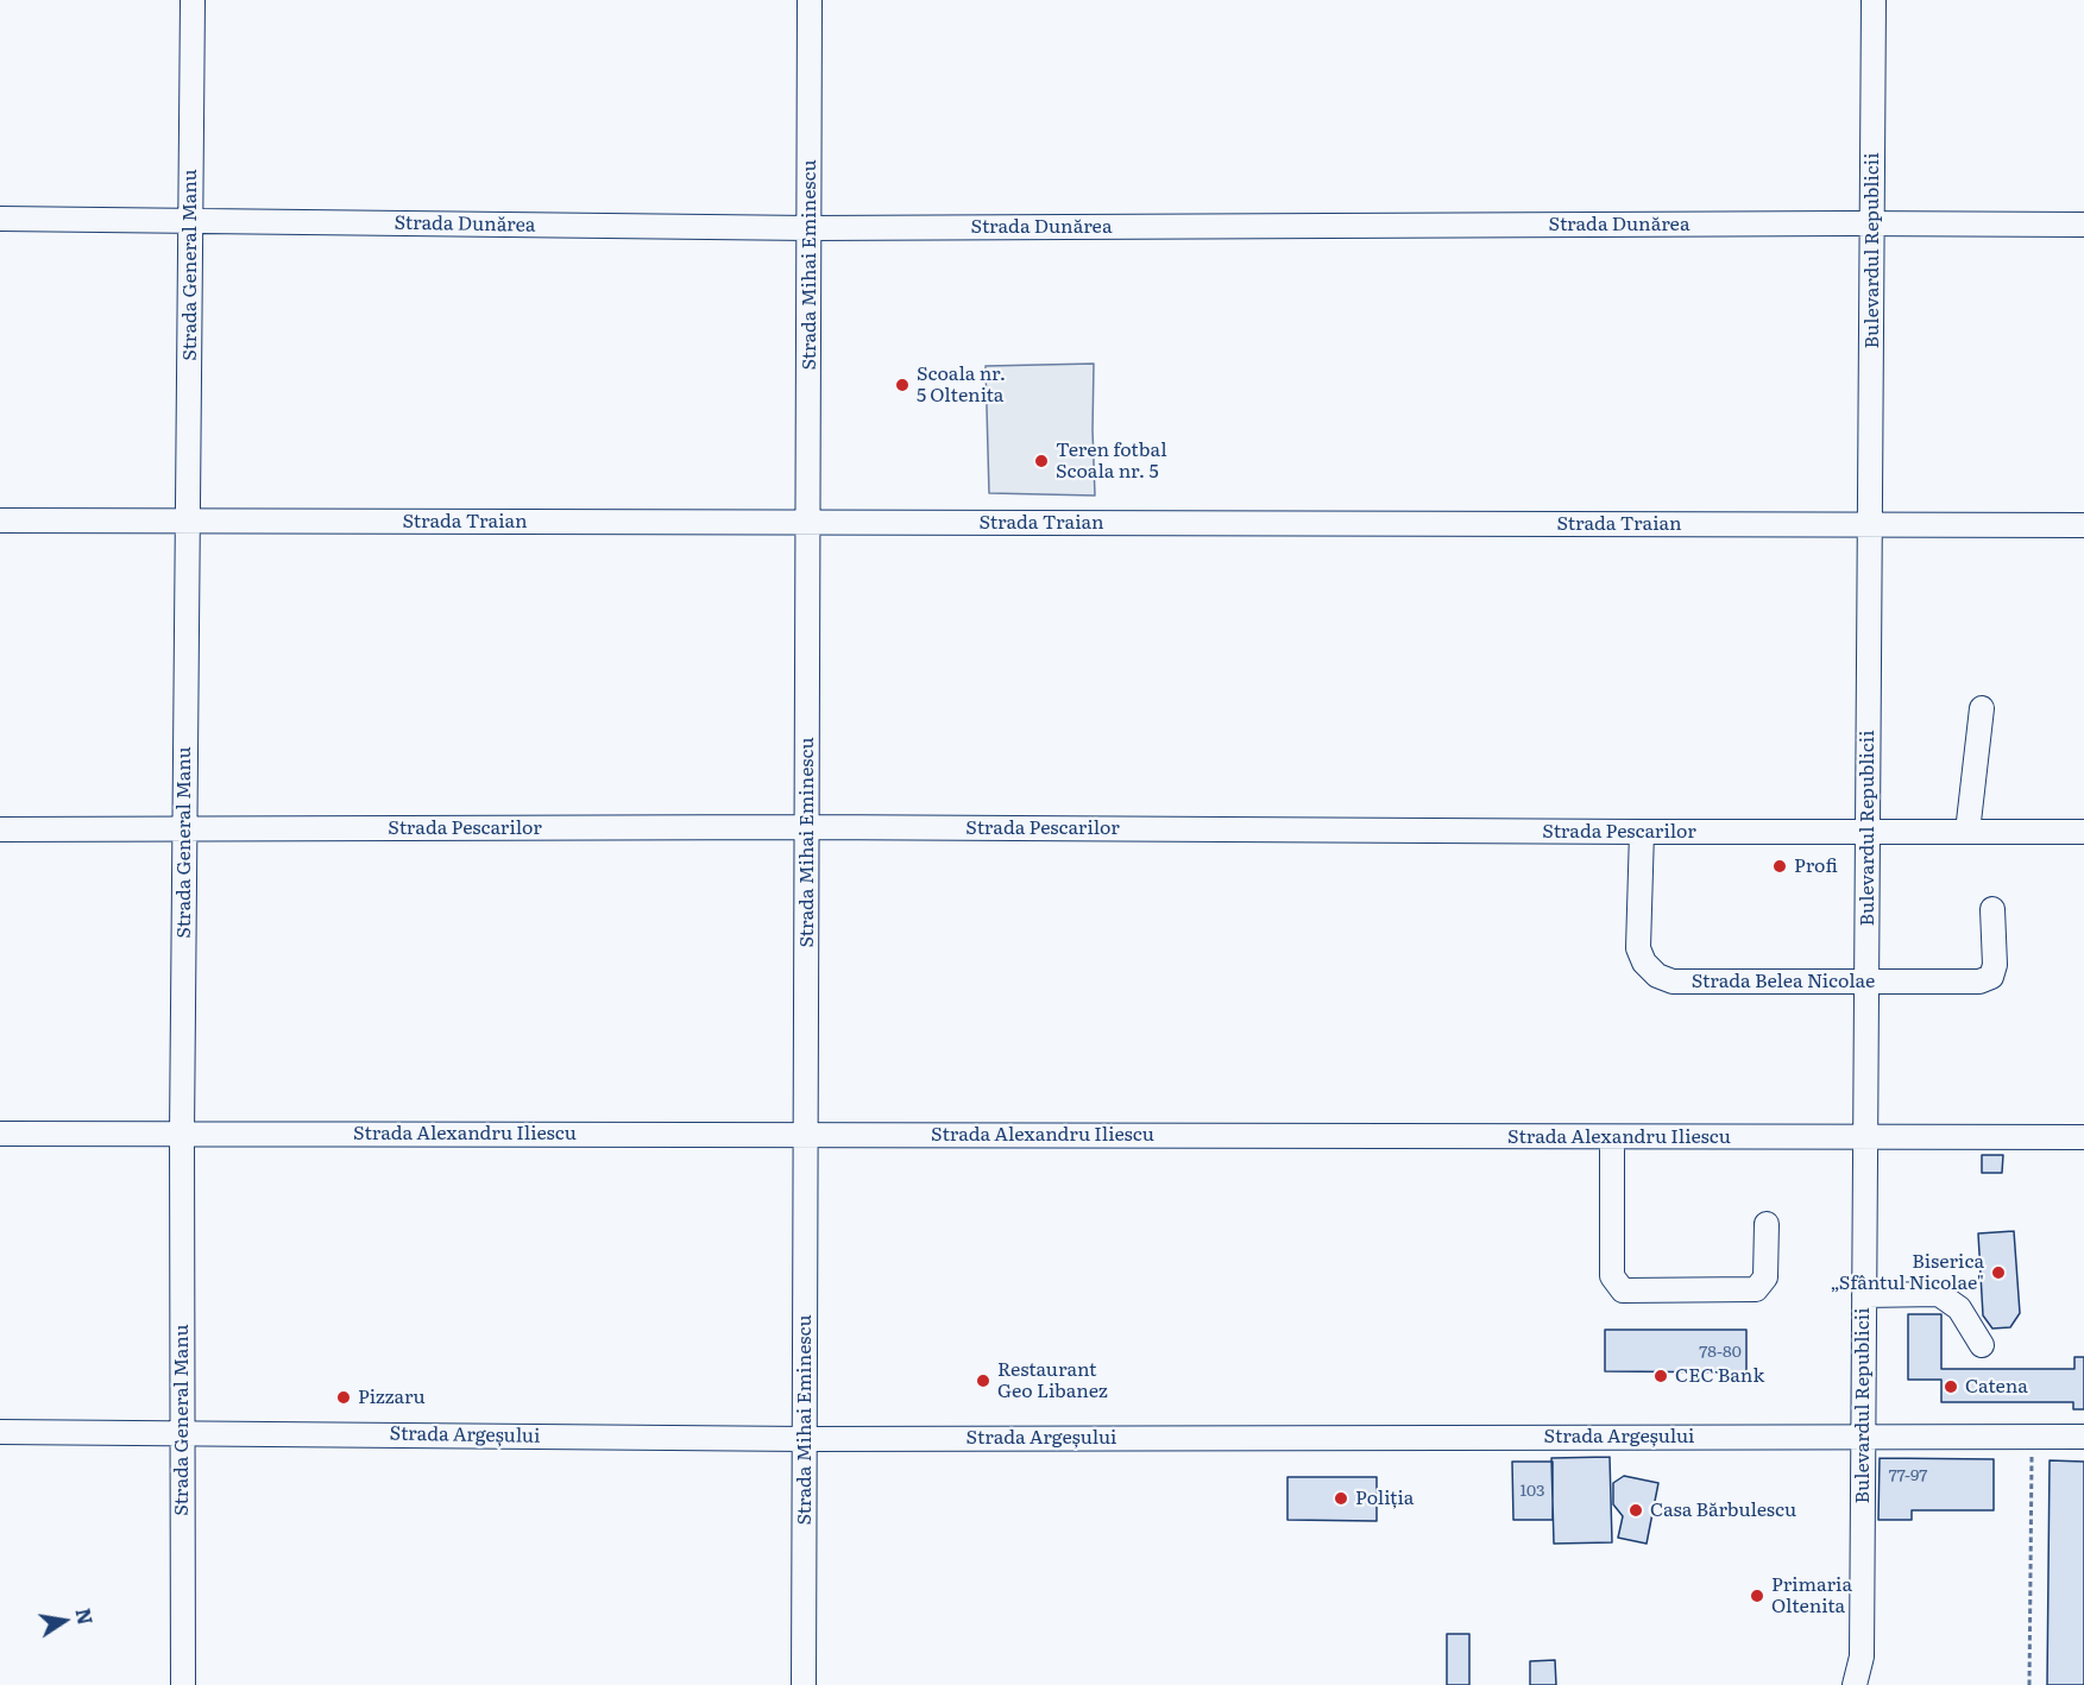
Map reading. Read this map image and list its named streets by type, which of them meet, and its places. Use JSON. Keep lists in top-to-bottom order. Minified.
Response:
{"streets":{"street":["Strada Dunărea","Bulevardul Republicii","Strada General Manu","Strada Mihai Eminescu","Strada Traian","Strada Pescarilor","Strada Belea Nicolae","Strada Alexandru Iliescu","Strada Argeșului"]},"crossings":[["Strada Dunărea","Bulevardul Republicii"],["Strada Dunărea","Strada General Manu"],["Strada Dunărea","Strada Mihai Eminescu"],["Bulevardul Republicii","Strada Traian"],["Bulevardul Republicii","Strada Pescarilor"],["Bulevardul Republicii","Strada Belea Nicolae"],["Bulevardul Republicii","Strada Alexandru Iliescu"],["Bulevardul Republicii","Strada Argeșului"],["Strada General Manu","Strada Traian"],["Strada General Manu","Strada Pescarilor"],["Strada General Manu","Strada Alexandru Iliescu"],["Strada General Manu","Strada Argeșului"],["Strada Mihai Eminescu","Strada Traian"],["Strada Mihai Eminescu","Strada Pescarilor"],["Strada Mihai Eminescu","Strada Alexandru Iliescu"],["Strada Mihai Eminescu","Strada Argeșului"],["Strada Pescarilor","Strada Belea Nicolae"]],"places":["Scoala nr. 5 Oltenita","Teren fotbal Scoala nr. 5","Profi","Biserica „Sfântul Nicolae\"","CEC Bank","Restaurant Geo Libanez","Catena","Pizzaru","Poliția","Casa Bărbulescu","Primaria Oltenita"],"house_numbers":["78-80","77-97","103"],"north":"right"}
